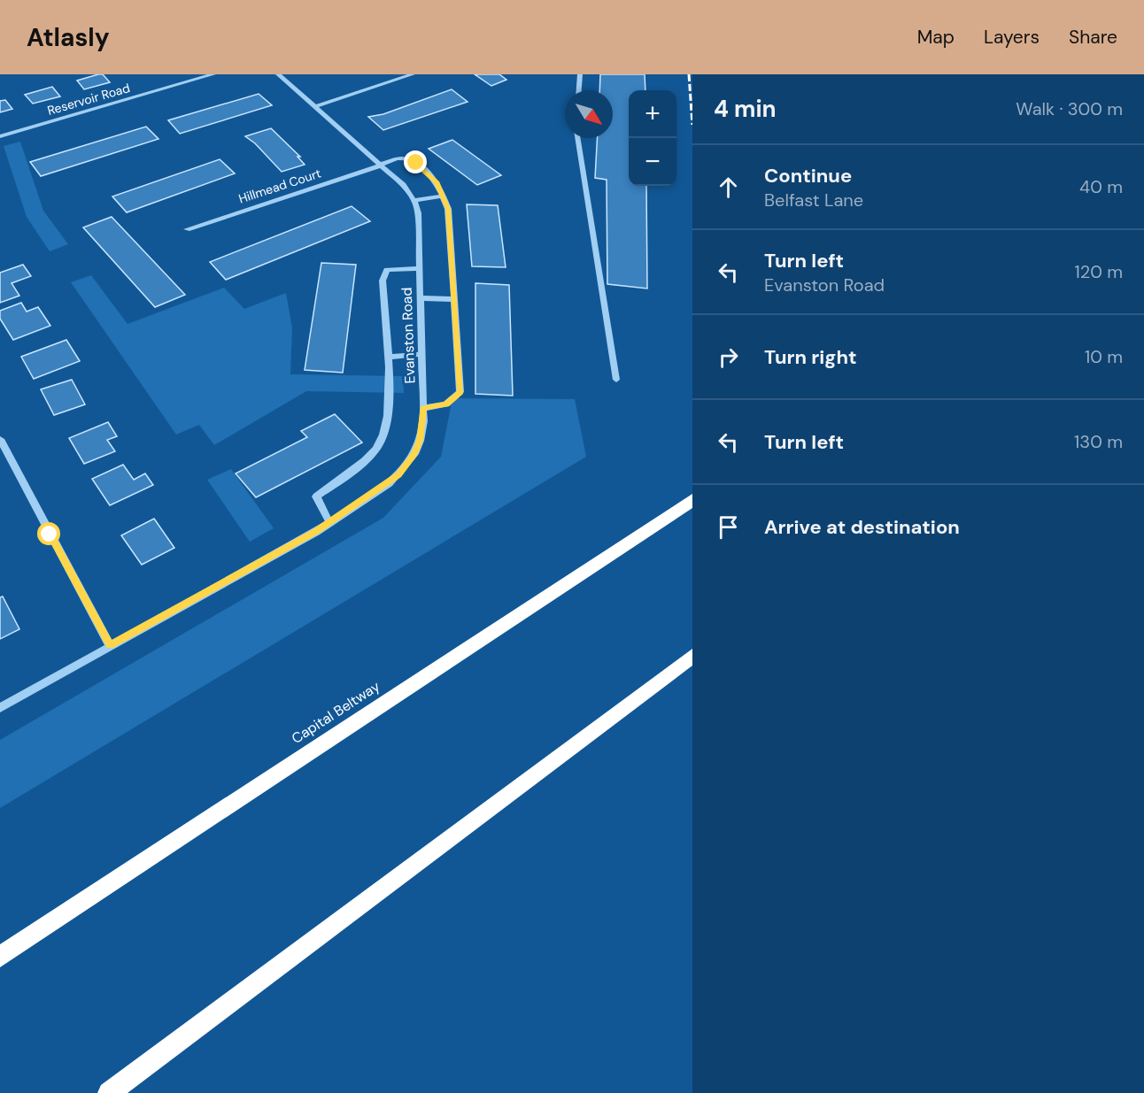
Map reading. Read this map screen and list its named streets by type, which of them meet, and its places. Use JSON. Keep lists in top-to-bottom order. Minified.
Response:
{"streets":{"highway":["Capital Beltway"],"street":["Reservoir Road","Hillmead Court","Evanston Road"]},"crossings":[["Hillmead Court","Evanston Road"]],"north":"bottom right","page":{"header":"Atlasly","nav":["Map","Layers","Share"],"heading":["4 min","Walk · 300 m"],"map_buttons":["+","−"],"list":[["Continue","Belfast Lane","40 m"],["Turn left","Evanston Road","120 m"],["Turn right","10 m"],["Turn left","130 m"],"Arrive at destination"]}}
